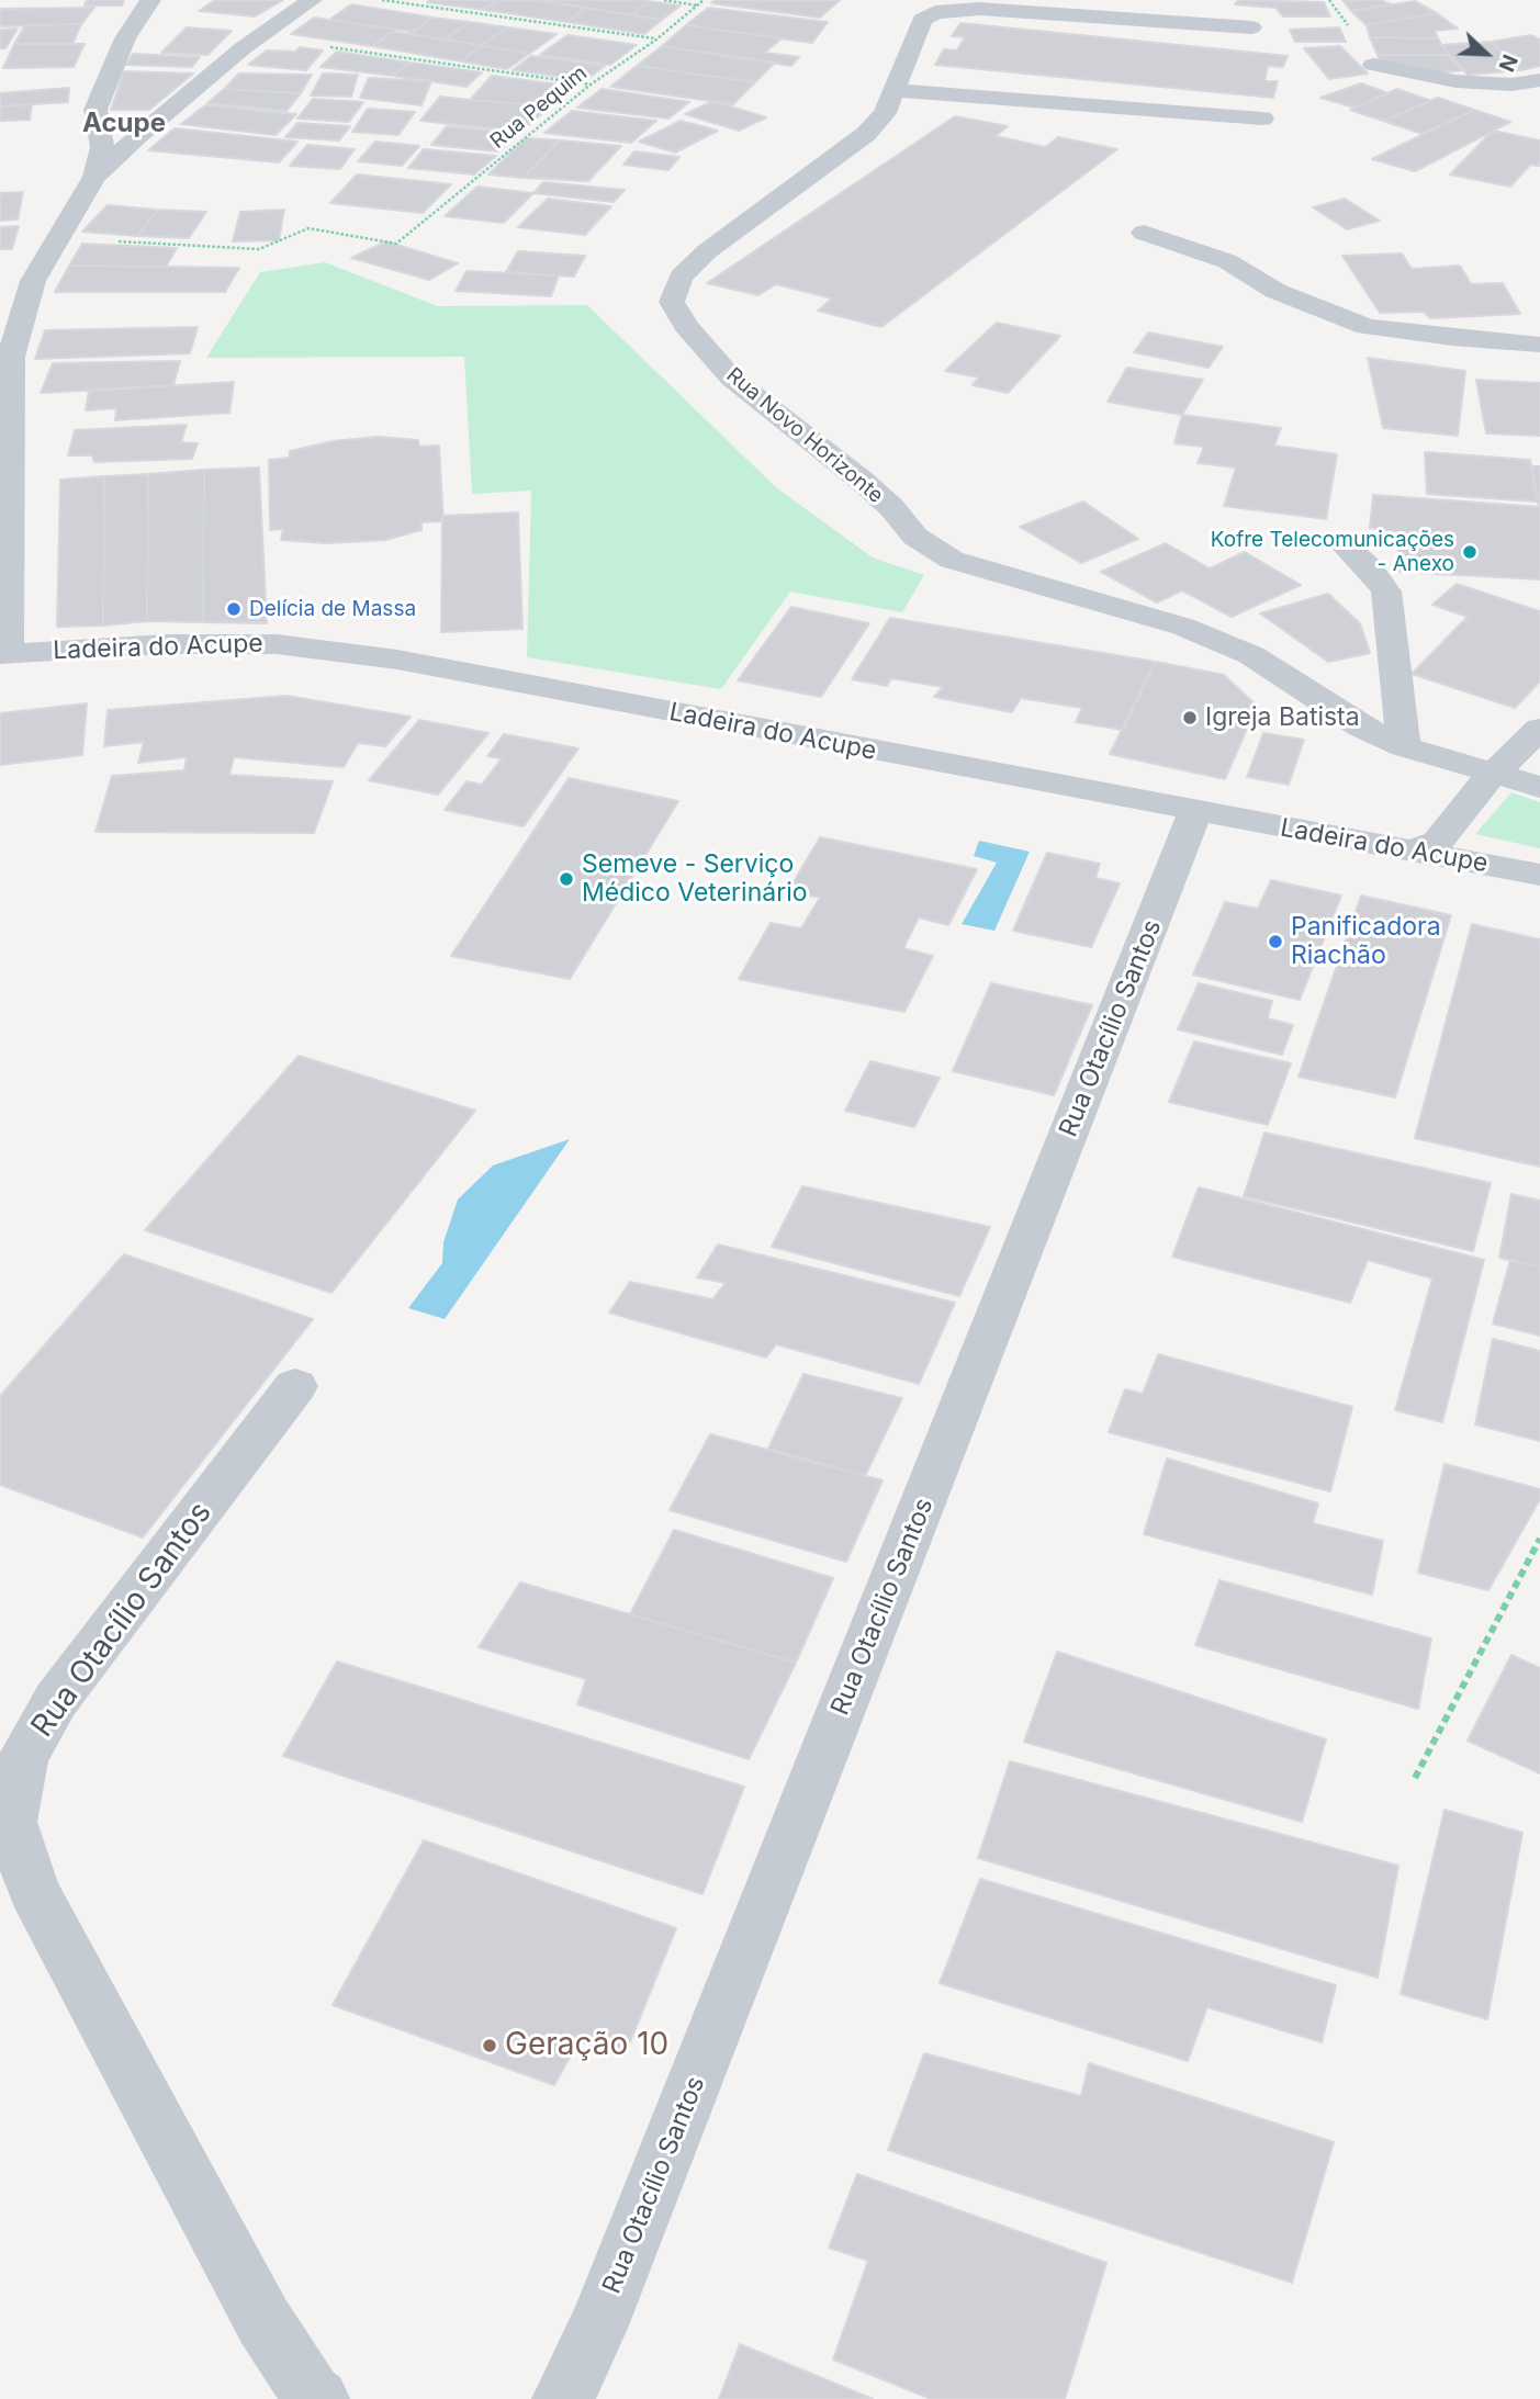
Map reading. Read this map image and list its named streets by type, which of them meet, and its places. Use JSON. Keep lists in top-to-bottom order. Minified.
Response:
{"streets":{"street":["Rua Novo Horizonte","Ladeira do Acupe","Rua Otacílio Santos"],"path":["Rua Pequim"]},"crossings":[["Ladeira do Acupe","Rua Otacílio Santos"]],"districts":["Acupe"],"places":["Kofre Telecomunicações - Anexo","Delícia de Massa","Igreja Batista","Semeve - Serviço Médico Veterinário","Panificadora Riachão","Geração 10"],"north":"bottom right"}
